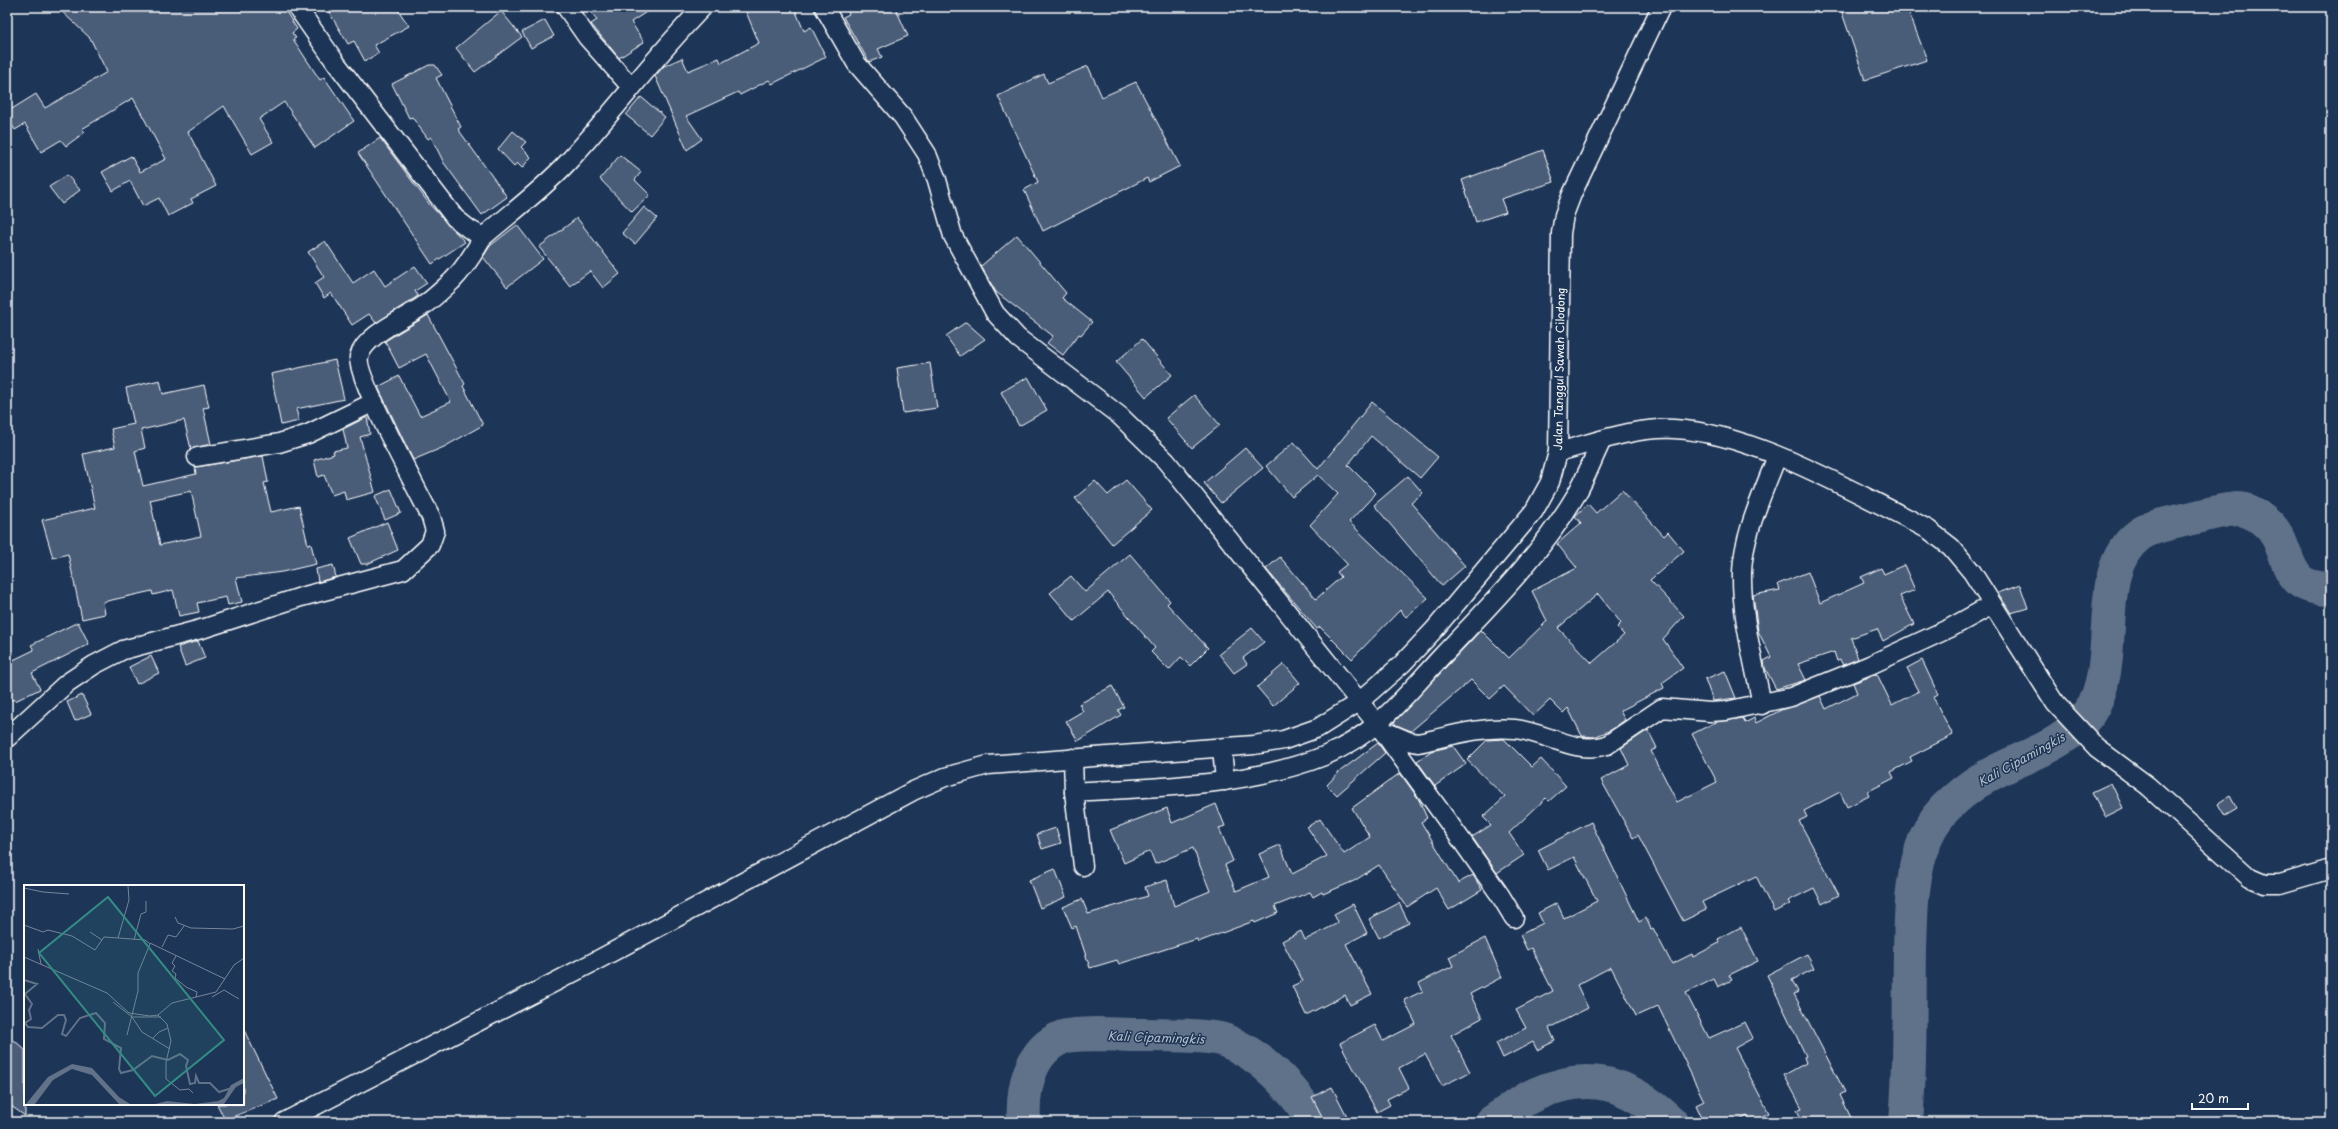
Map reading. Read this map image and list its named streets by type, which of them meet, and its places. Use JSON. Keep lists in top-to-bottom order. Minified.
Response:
{"streets":{"street":["Jalan Tanggul Sawah Cilodong"]},"water":["Kali Cipamingkis"],"scale_bar":"20 m"}
